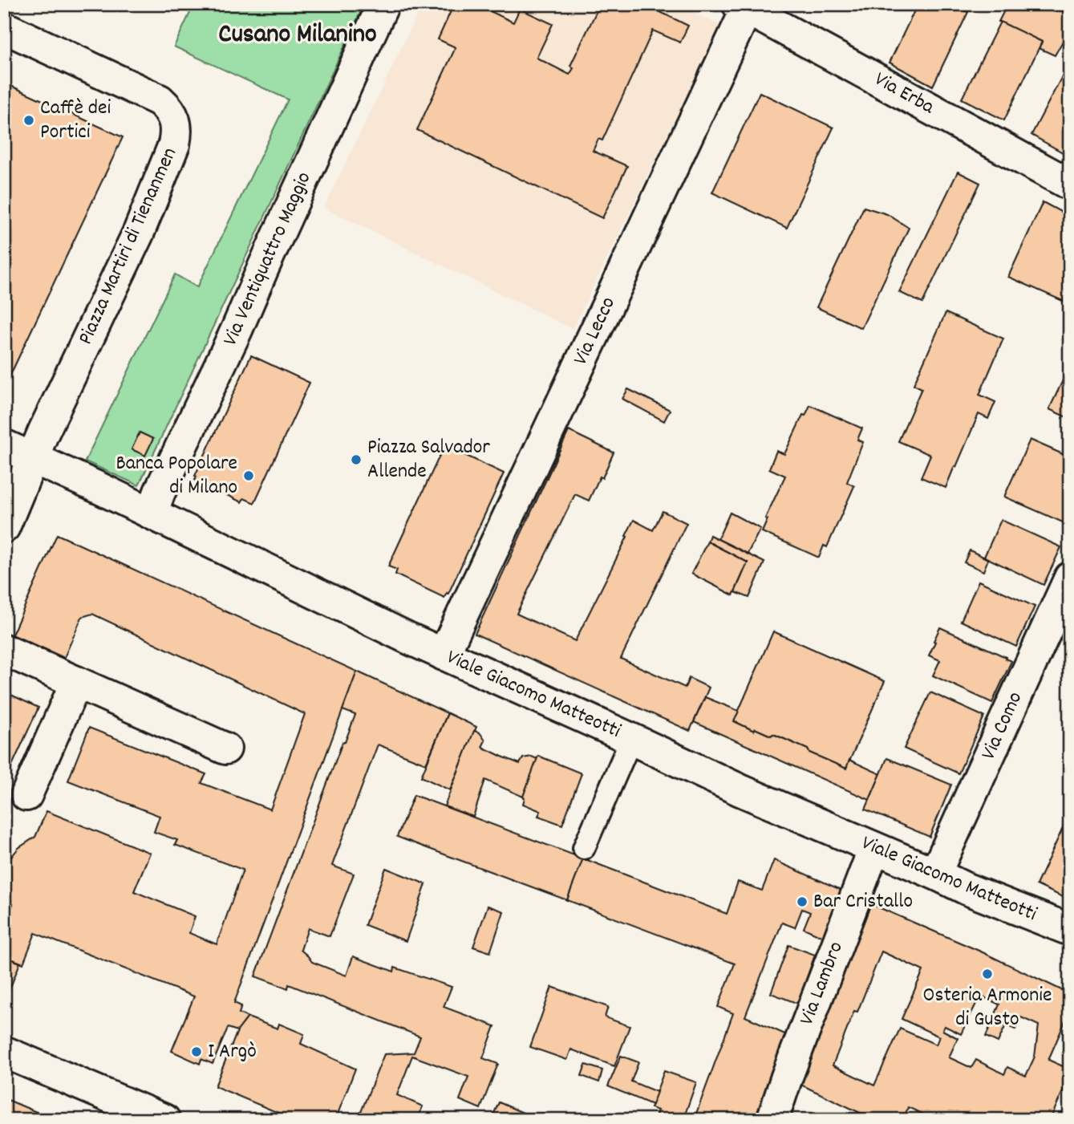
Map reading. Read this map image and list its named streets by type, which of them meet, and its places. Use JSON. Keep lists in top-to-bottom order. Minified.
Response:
{"streets":{"street":["Via Erba","Piazza Martiri di Tienanmen","Via Ventiquattro Maggio","Via Lecco","Viale Giacomo Matteotti","Via Como","Via Lambro"]},"crossings":[["Via Erba","Via Lecco"],["Piazza Martiri di Tienanmen","Viale Giacomo Matteotti"],["Via Ventiquattro Maggio","Viale Giacomo Matteotti"],["Via Lecco","Viale Giacomo Matteotti"],["Viale Giacomo Matteotti","Via Como"],["Viale Giacomo Matteotti","Via Lambro"]],"districts":["Cusano Milanino"],"places":["Caffè dei Portici","Piazza Salvador Allende","Banca Popolare di Milano","Bar Cristallo","Osteria Armonie di Gusto","I Argò"]}
